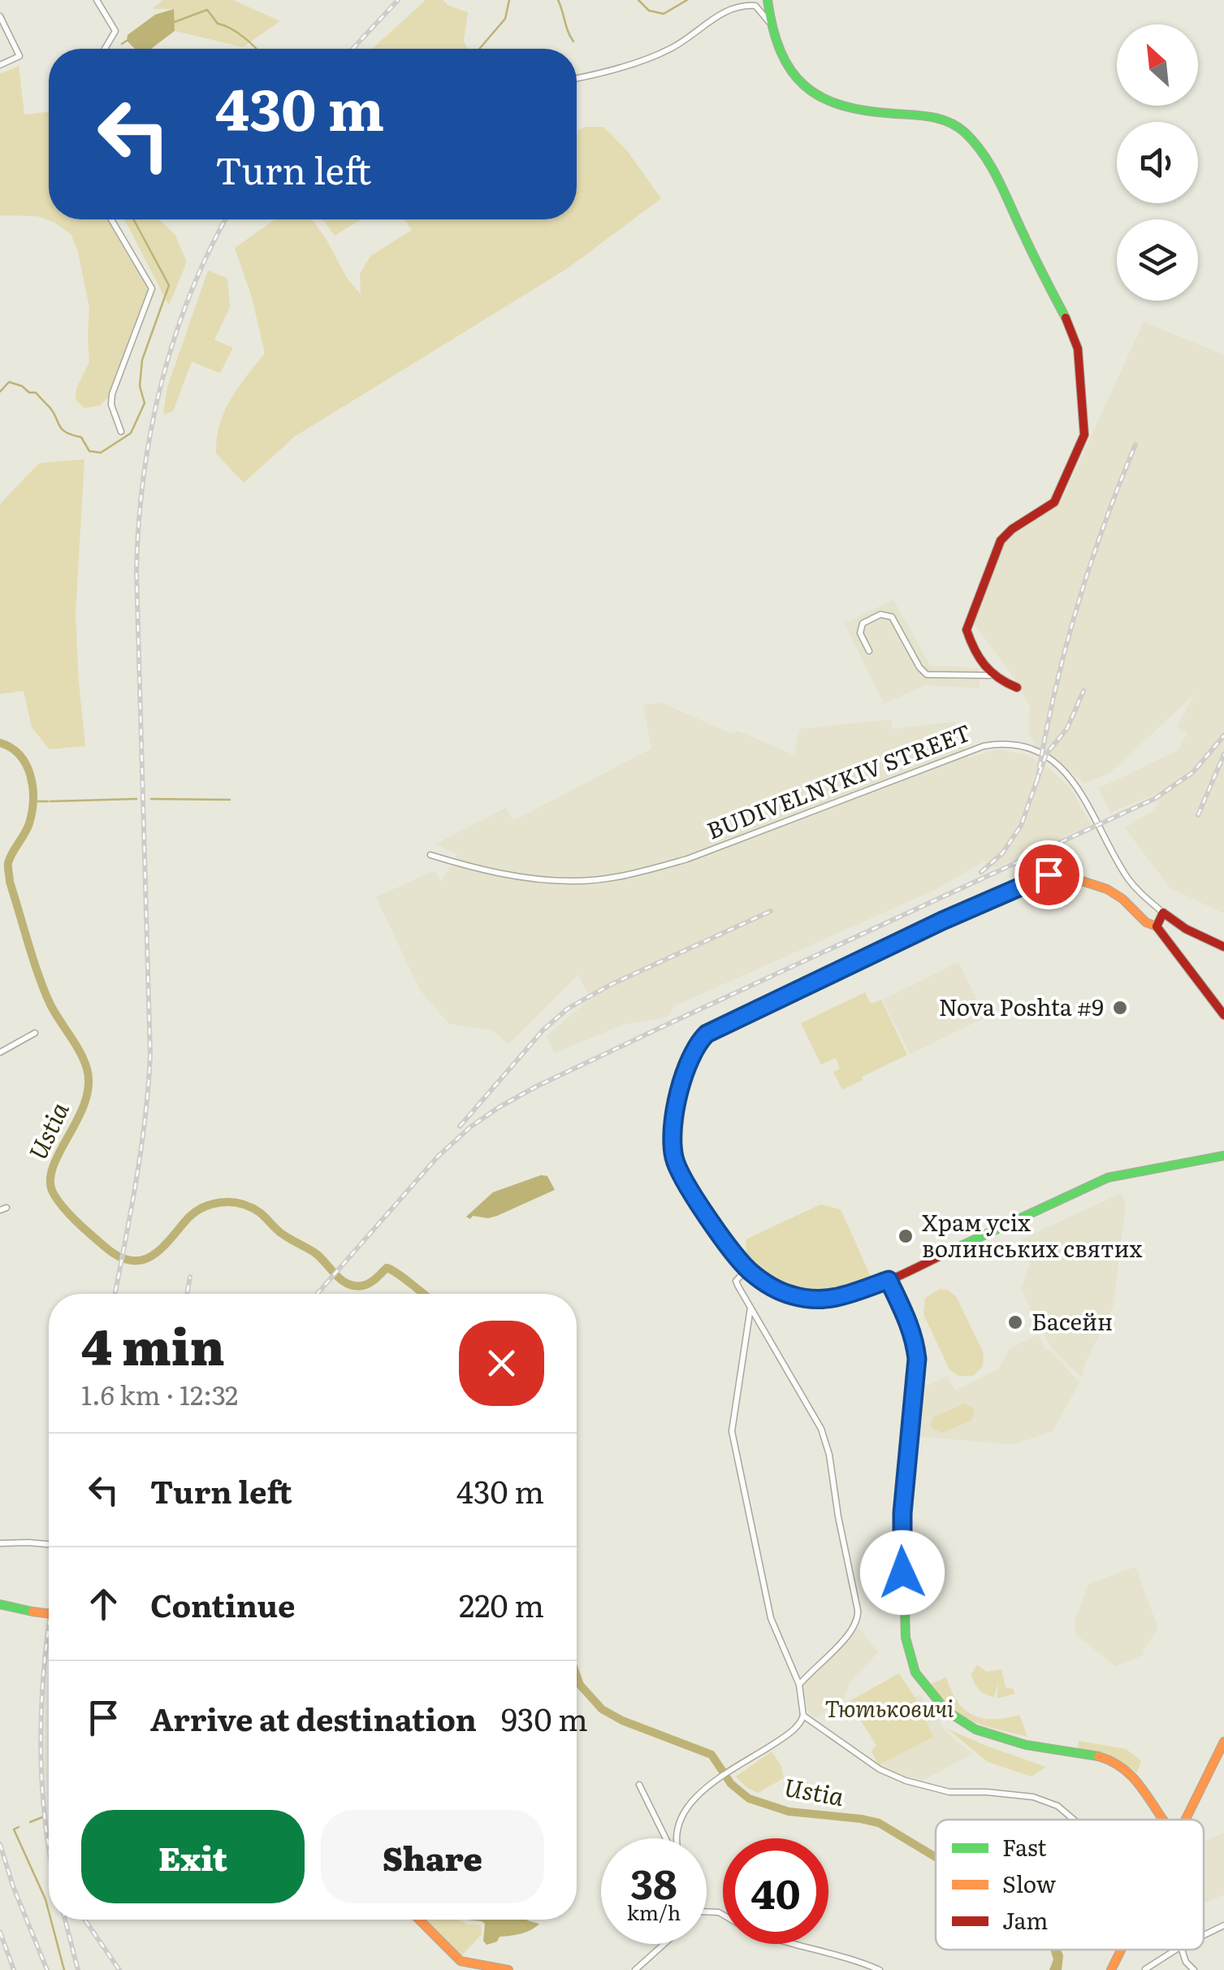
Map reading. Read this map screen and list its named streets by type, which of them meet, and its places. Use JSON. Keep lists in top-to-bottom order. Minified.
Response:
{"streets":{"street":["BUDIVELNYKIV STREET"]},"water":["Ustia"],"parks":["Тютьковичі"],"places":["Nova Poshta #9","Храм усіх волинських святих","Басейн"],"legend":["Fast","Slow","Jam"],"north":"top left","page":{"turn":["430 m","Turn left"],"heading":["4 min","1.6 km · 12:32"],"list":[{"name":"Turn left","value":"430 m"},{"name":"Continue","value":"220 m"},{"name":"Arrive at destination","value":"930 m"}],"buttons":["Exit","Share"],"speed":"38 km/h","limit":"40"}}
